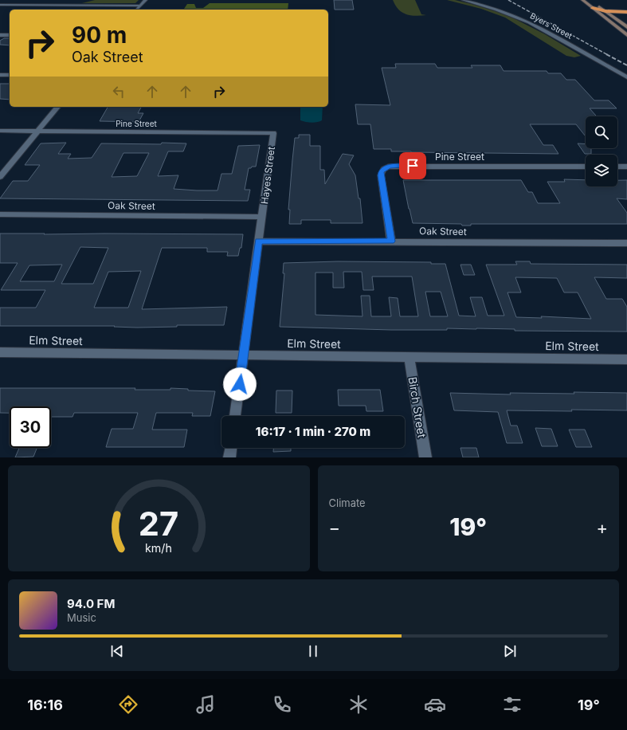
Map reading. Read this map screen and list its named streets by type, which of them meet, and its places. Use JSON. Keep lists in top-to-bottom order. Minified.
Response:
{"streets":{"street":["Byers Street","Pine Street","Hayes Street","Oak Street","Elm Street","Birch Street"]},"crossings":[["Pine Street","Hayes Street"],["Pine Street","Oak Street"],["Hayes Street","Oak Street"],["Elm Street","Birch Street"]],"page":{"turn":["90 m","Oak Street"],"limit":"30","trip":"16:17 · 1 min · 270 m","tile":"Climate","heat":["−","19°","+"],"song":["94.0 FM","Music"],"tabs":["16:16","19°"],"gauge":["27","km/h"]}}
